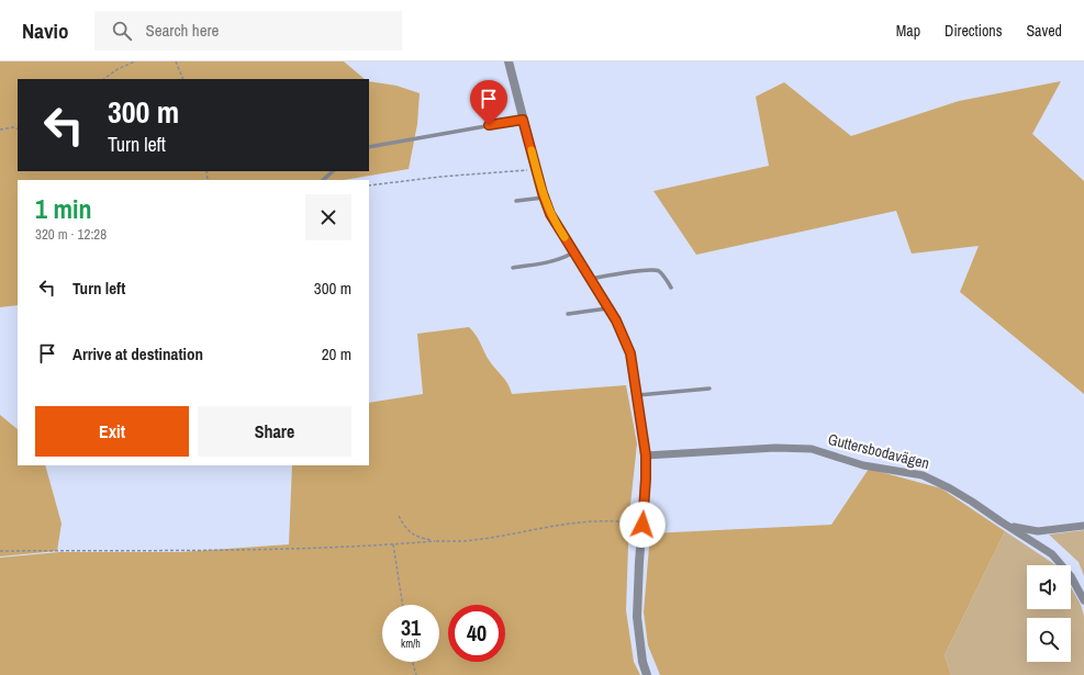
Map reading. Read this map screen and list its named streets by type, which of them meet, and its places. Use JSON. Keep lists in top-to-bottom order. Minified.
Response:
{"streets":{"street":["Guttersbodavägen"]},"page":{"header":"Navio","search":"Search here","nav":["Map","Directions","Saved"],"turn":["300 m","Turn left"],"heading":["1 min","320 m · 12:28"],"list":[{"name":"Turn left","value":"300 m"},{"name":"Arrive at destination","value":"20 m"}],"buttons":["Exit","Share"],"speed":"31 km/h","limit":"40"}}
